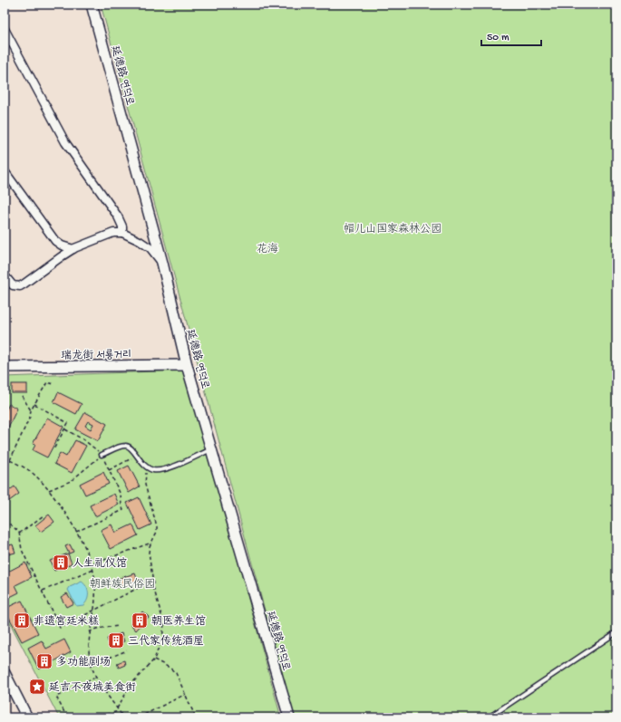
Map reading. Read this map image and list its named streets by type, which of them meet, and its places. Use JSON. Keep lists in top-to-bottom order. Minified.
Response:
{"streets":{"main road":["延德路 연덕로","瑞龙街 서룡거리"]},"crossings":[["延德路 연덕로","瑞龙街 서룡거리"]],"parks":["帽儿山国家森林公园","花海","朝鲜族民俗园"],"places":{"building":["人生礼仪馆","非遗宫廷米糕","朝医养生馆","三代家传统酒屋","多功能剧场"],"place":["延吉不夜城美食街"]},"scale_bar":"50 m"}
